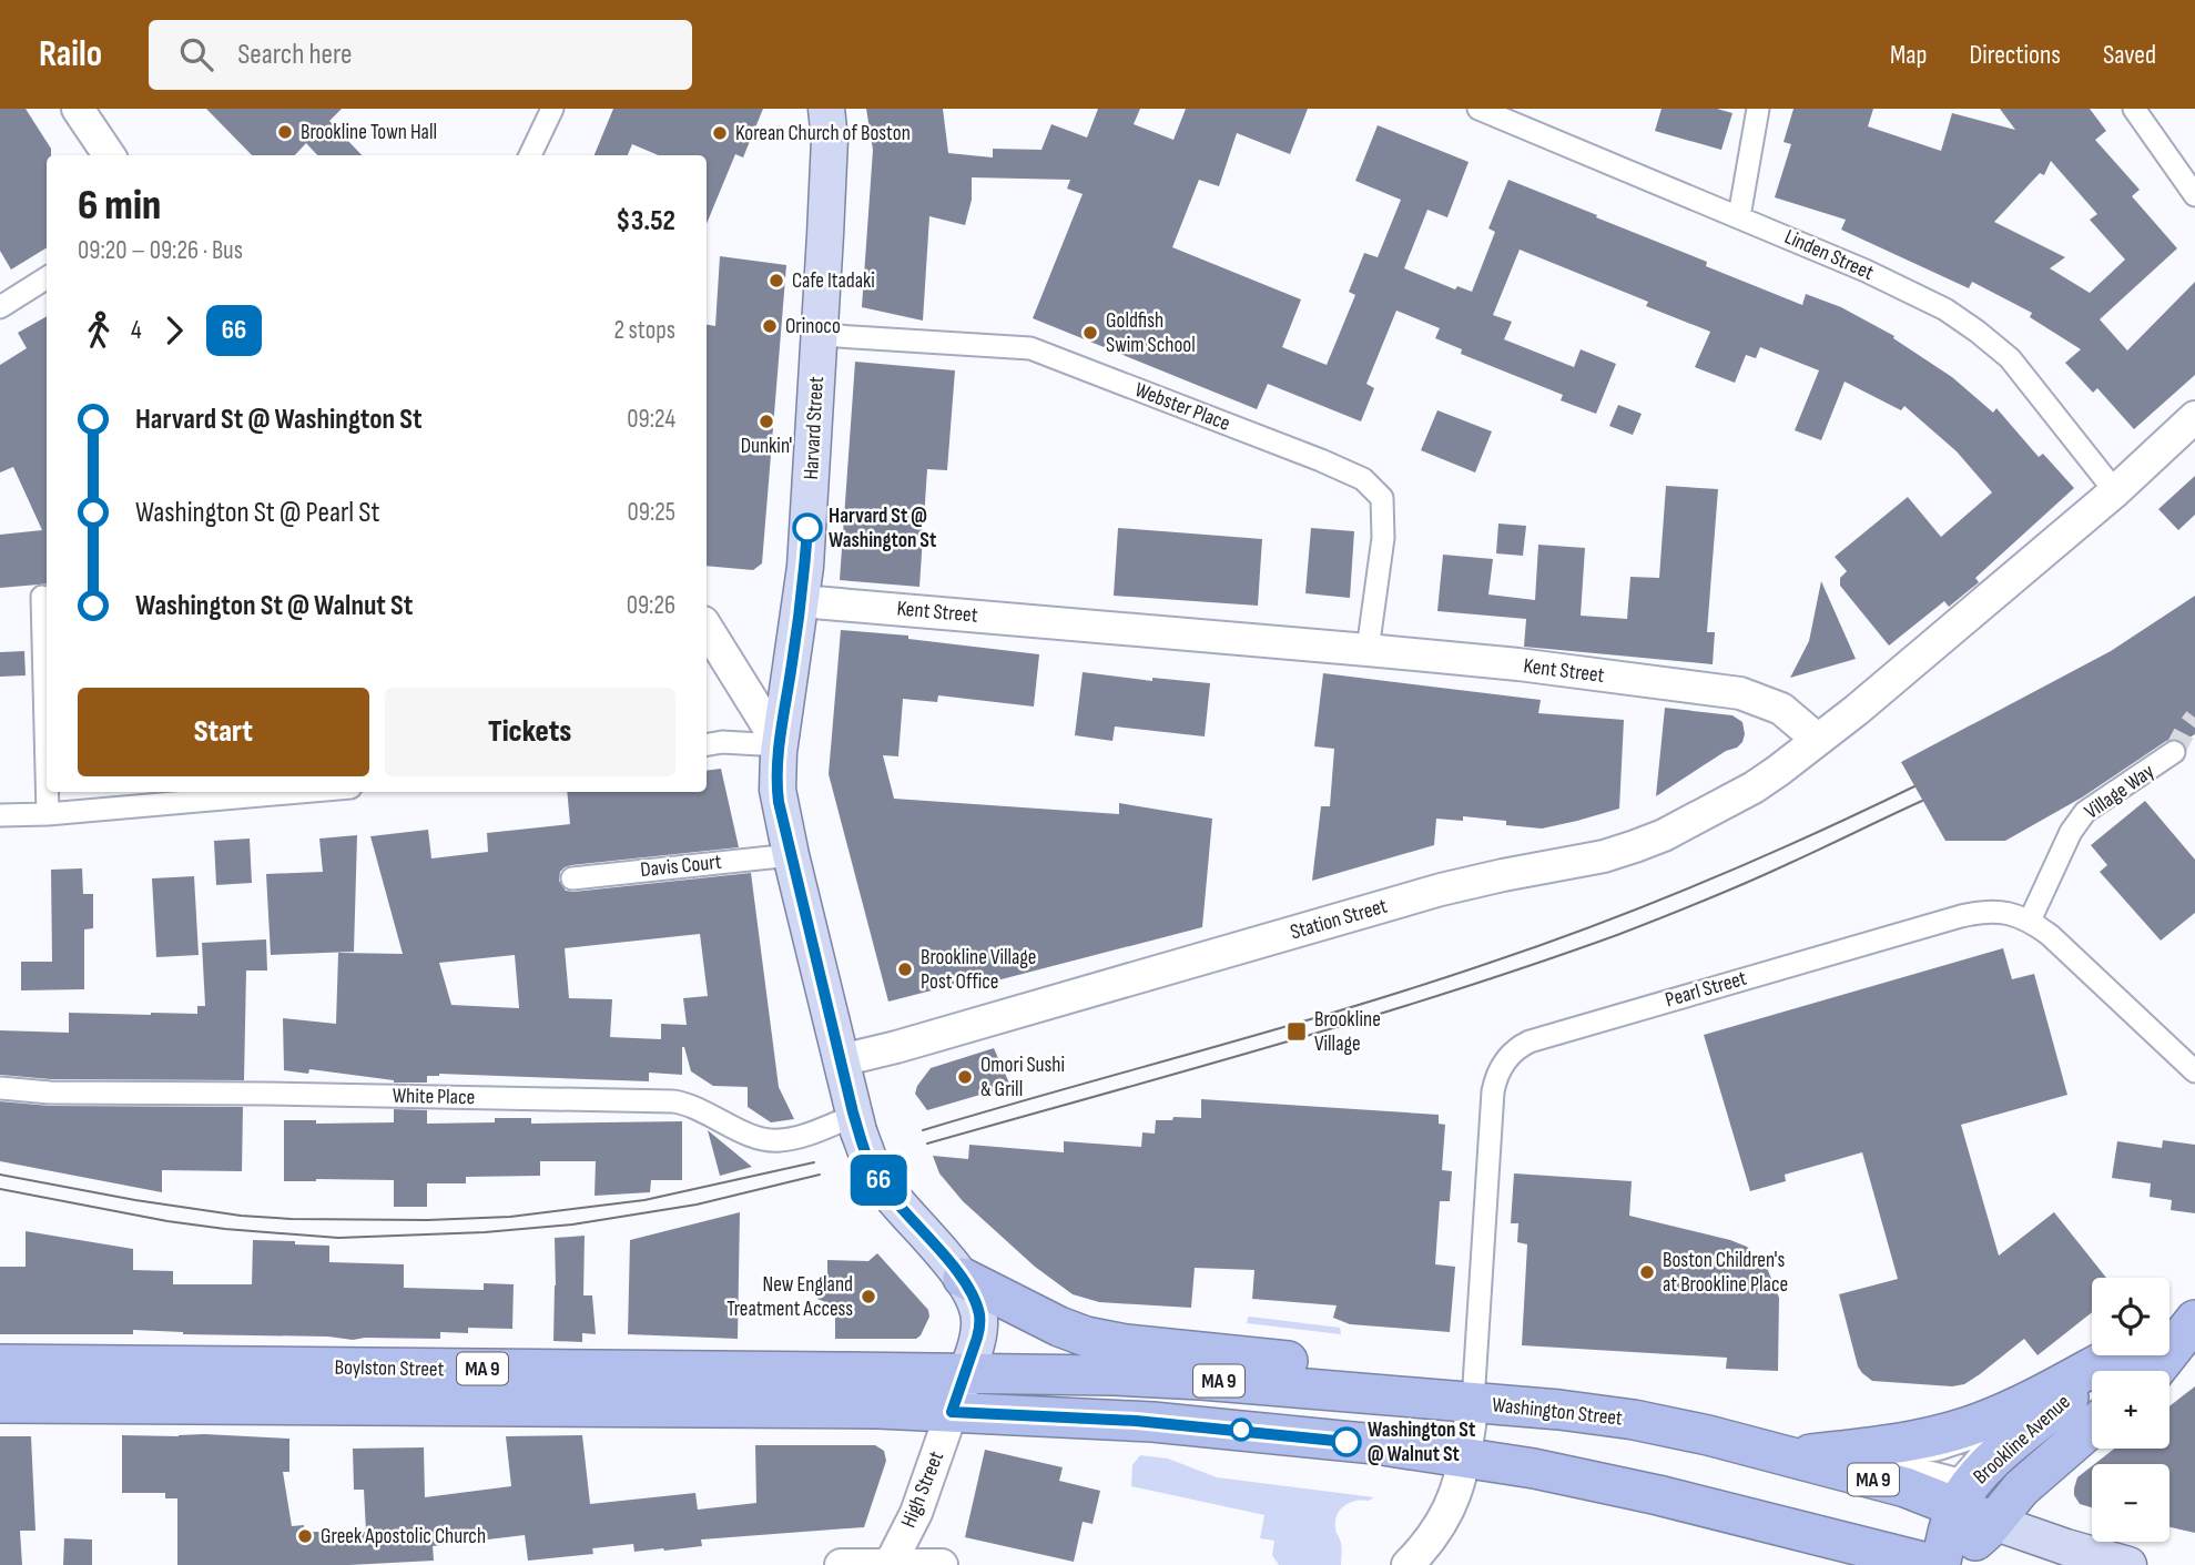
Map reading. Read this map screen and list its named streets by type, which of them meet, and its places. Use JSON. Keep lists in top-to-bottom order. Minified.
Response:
{"streets":{"highway":["Boylston Street","MA 9","Washington Street","Brookline Avenue"],"main road":["Harvard Street"],"street":["Linden Street","Webster Place","Kent Street","Village Way","Davis Court","Station Street","Pearl Street","White Place","High Street"]},"crossings":[["Webster Place","Harvard Street"],["Webster Place","Kent Street"],["Harvard Street","Kent Street"],["Kent Street","Station Street"],["Village Way","Pearl Street"],["Pearl Street","Washington Street"],["Boylston Street","MA 9"],["Boylston Street","Washington Street"],["Boylston Street","High Street"],["MA 9","Brookline Avenue"],["MA 9","High Street"],["Washington Street","Brookline Avenue"]],"places":{"other":["Brookline Town Hall","Korean Church of Boston","Cafe Itadaki","Orinoco","Goldfish Swim School","Dunkin'","Harvard St @ Washington St","Brookline Village Post Office","Omori Sushi & Grill","Boston Children's at Brookline Place","New England Treatment Access","Washington St @ Walnut St","Greek Apostolic Church"],"transit":["Brookline Village"]},"lines":["bus line 66"],"page":{"header":"Railo","search":"Search here","nav":["Map","Directions","Saved"],"on_map":"66","heading":["6 min","09:20 – 09:26 · Bus","$3.52"],"legs":["4","66","2 stops"],"list":[{"name":"Harvard St @ Washington St","value":"09:24"},{"name":"Washington St @ Pearl St","value":"09:25"},{"name":"Washington St @ Walnut St","value":"09:26"}],"buttons":["Start","Tickets"],"map_buttons":["+","−"]}}
